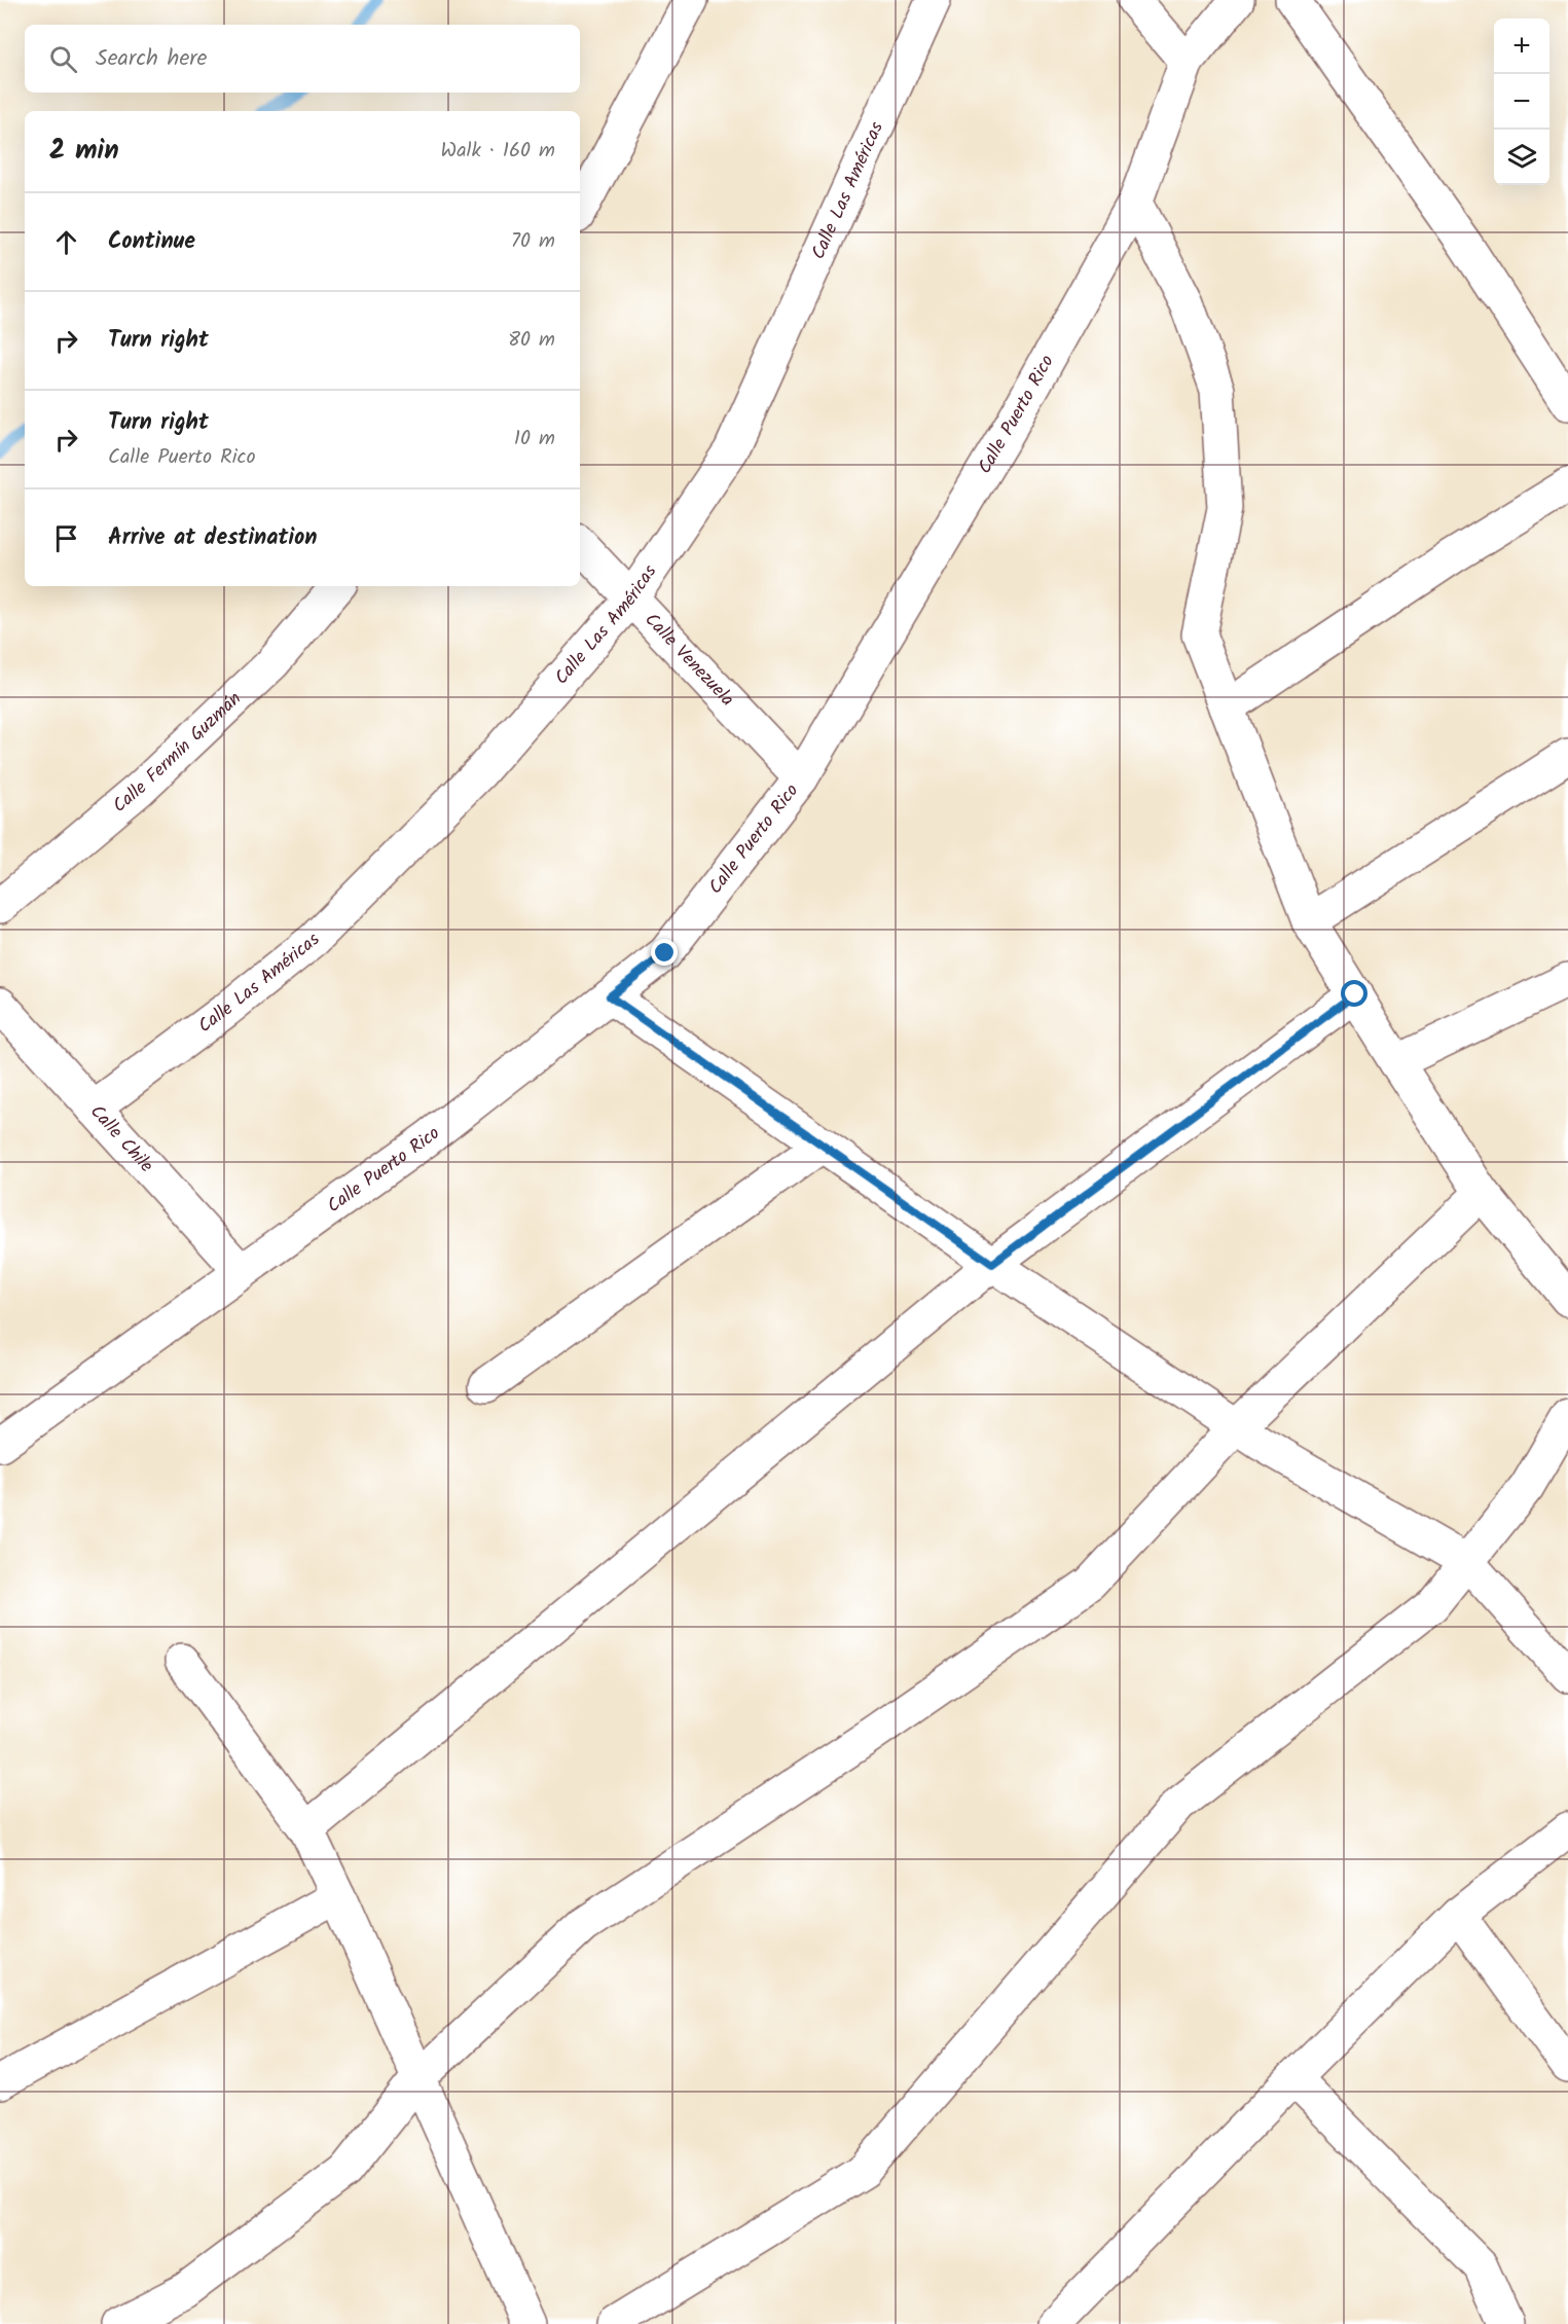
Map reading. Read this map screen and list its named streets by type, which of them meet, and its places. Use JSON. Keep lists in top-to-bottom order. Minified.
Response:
{"streets":{"street":["Calle Las Américas","Calle Puerto Rico","Calle Venezuela","Calle Fermín Guzmán","Calle Chile"]},"crossings":[["Calle Las Américas","Calle Venezuela"],["Calle Las Américas","Calle Chile"],["Calle Puerto Rico","Calle Venezuela"],["Calle Puerto Rico","Calle Chile"]],"page":{"map_buttons":["+","−"],"search":"Search here","heading":["2 min","Walk · 160 m"],"list":[["Continue","70 m"],["Turn right","80 m"],["Turn right","Calle Puerto Rico","10 m"],"Arrive at destination"]}}
